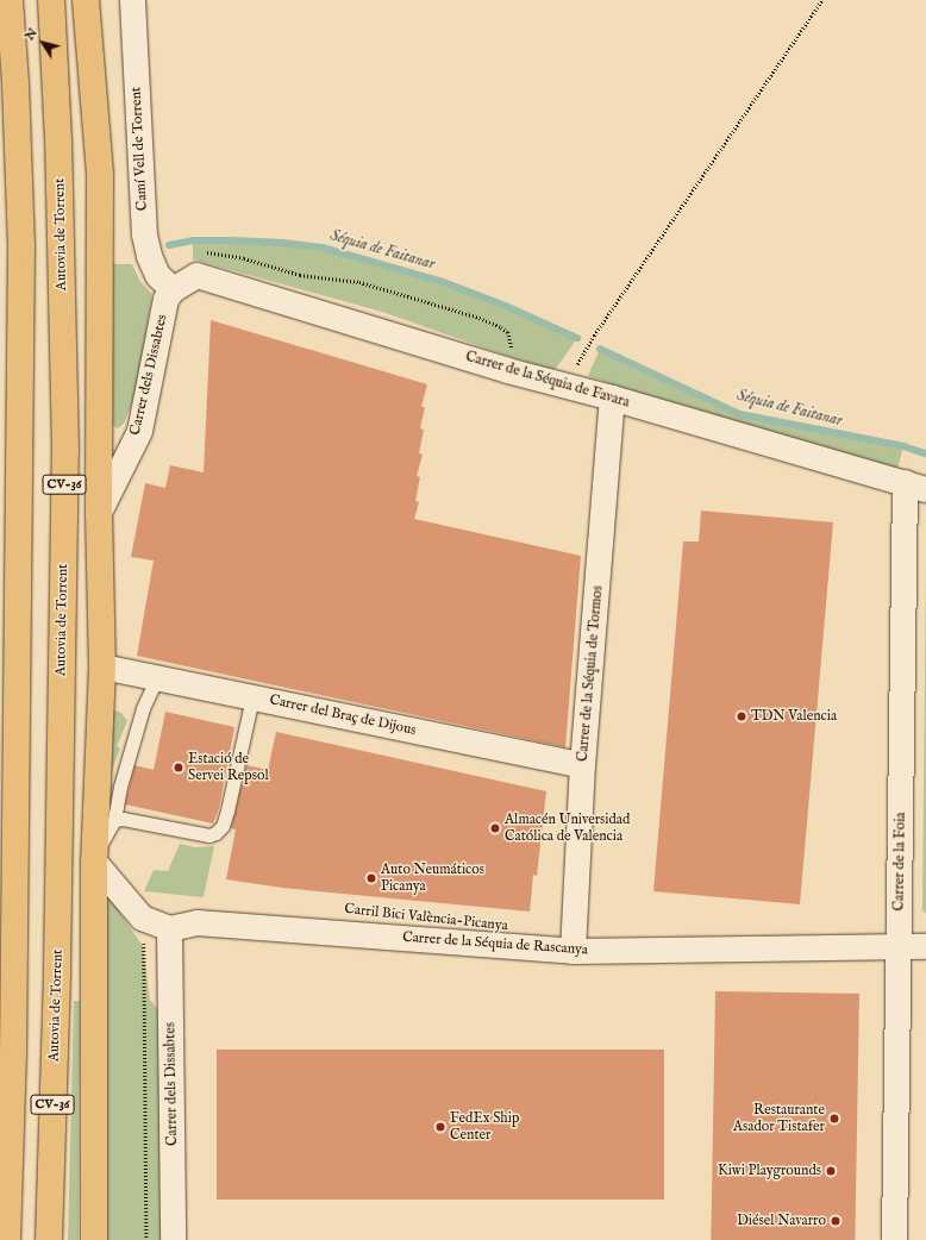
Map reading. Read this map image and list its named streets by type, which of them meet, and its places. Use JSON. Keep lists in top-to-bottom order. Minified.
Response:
{"streets":{"highway":["Autovia de Torrent","CV-36"],"street":["Camí Vell de Torrent","Carrer dels Dissabtes","Carrer de la Séquia de Favara","Carrer de la Séquia de Tormos","Carrer del Braç de Dijous","Carrer de la Foia","Carrer de la Séquia de Rascanya"]},"crossings":[["Camí Vell de Torrent","Carrer dels Dissabtes"],["Camí Vell de Torrent","Carrer de la Séquia de Favara"],["Carrer dels Dissabtes","Carrer de la Séquia de Favara"],["Carrer dels Dissabtes","Carrer de la Séquia de Rascanya"],["Carrer de la Séquia de Favara","Carrer de la Séquia de Tormos"],["Carrer de la Séquia de Favara","Carrer de la Foia"],["Carrer de la Séquia de Tormos","Carrer del Braç de Dijous"],["Carrer de la Séquia de Tormos","Carrer de la Séquia de Rascanya"],["Carrer de la Foia","Carrer de la Séquia de Rascanya"]],"water":["Séquia de Faitanar"],"places":["TDN Valencia","Estació de Servei Repsol","Almacén Universidad Católica de Valencia","Auto Neumáticos Picanya","Restaurante Asador Tistafer","FedEx Ship Center","Kiwi Playgrounds","Diésel Navarro"],"north":"top left"}
